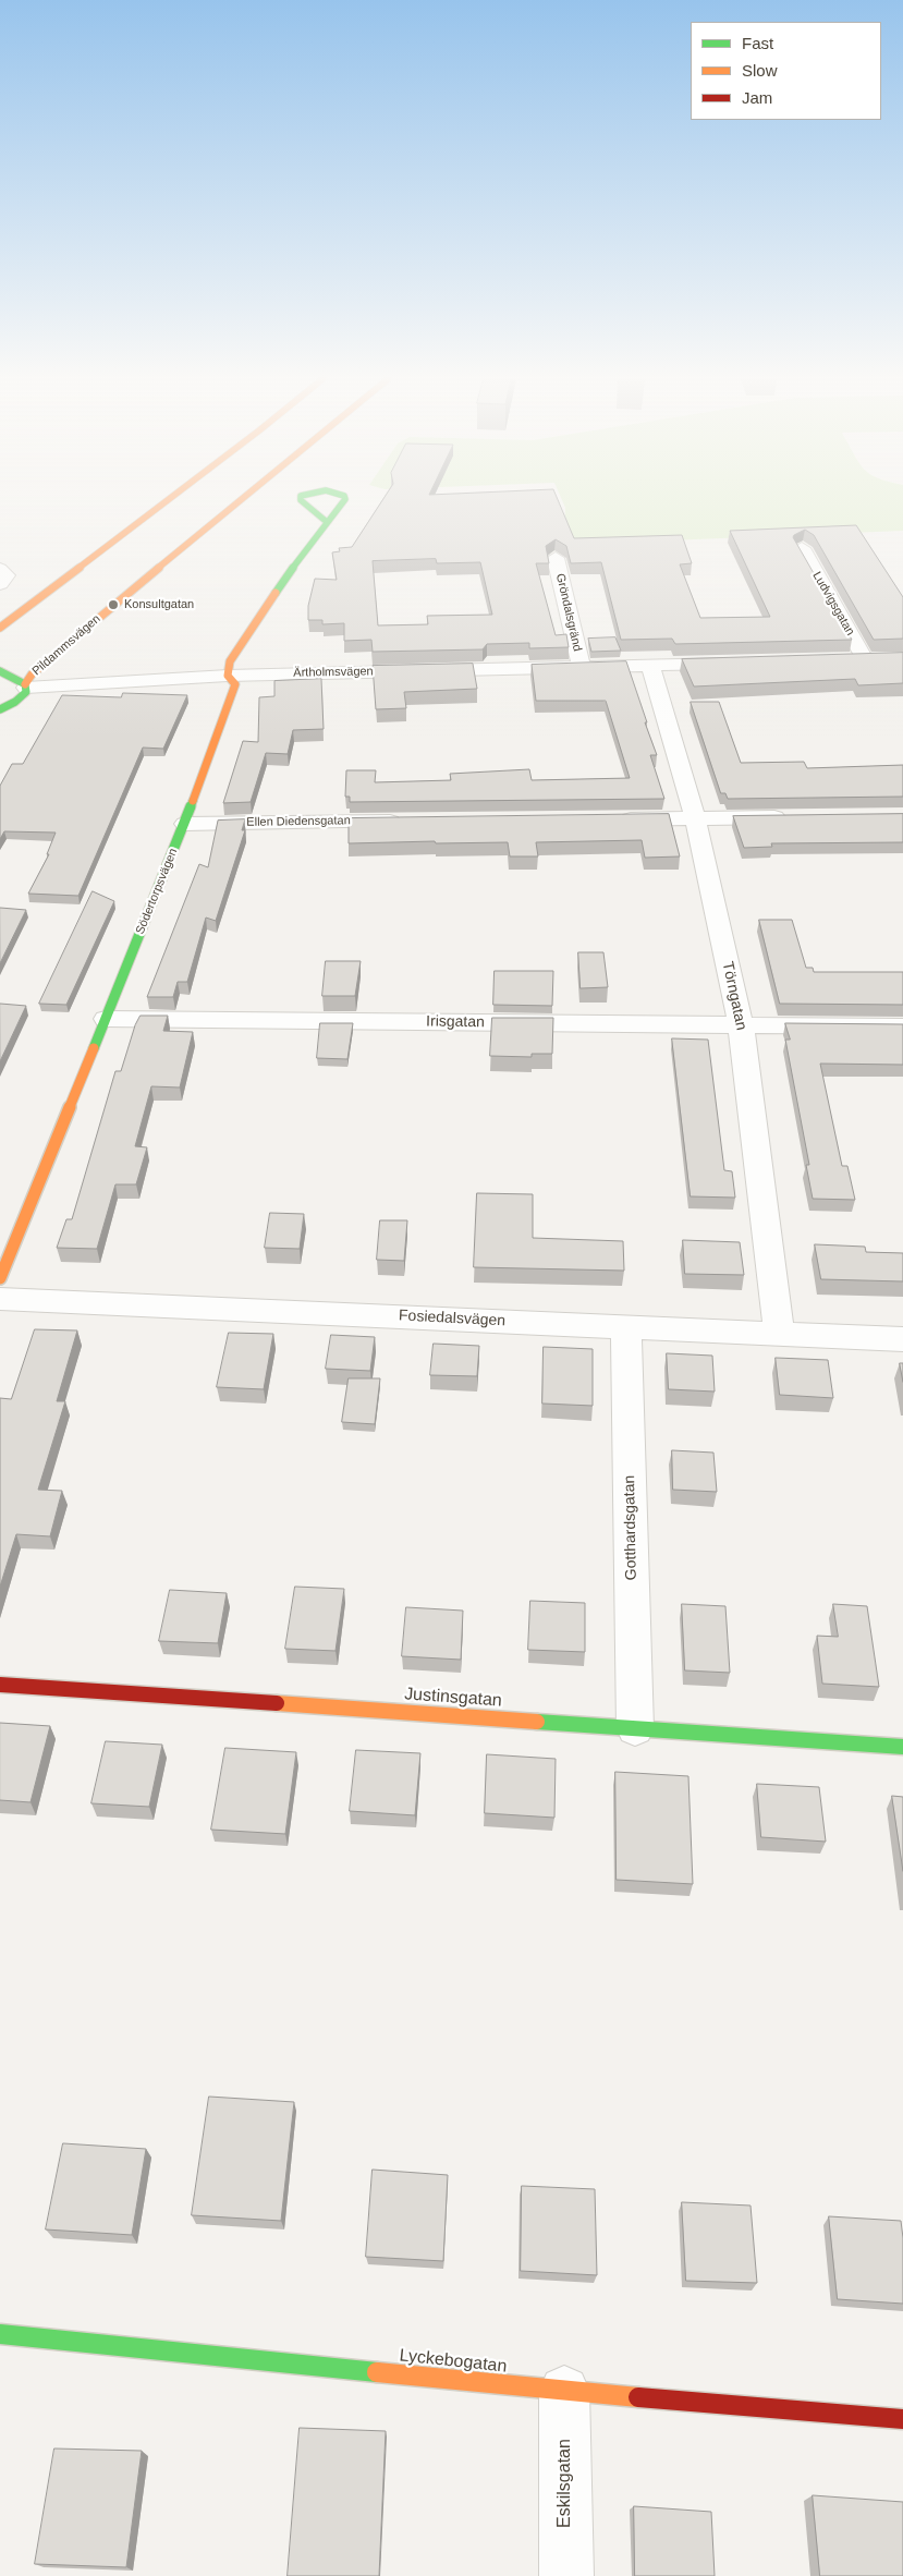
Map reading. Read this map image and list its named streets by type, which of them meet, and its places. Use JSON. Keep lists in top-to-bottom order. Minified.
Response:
{"streets":{"street":["Ludvigsgatan","Gröndalsgränd","Pildammsvägen","Ärtholmsvägen","Ellen Diedensgatan","Södertorpsvägen","Törngatan","Irisgatan","Fosiedalsvägen","Gotthardsgatan","Justinsgatan","Lyckebogatan","Eskilsgatan"]},"crossings":[["Gröndalsgränd","Ärtholmsvägen"],["Pildammsvägen","Ärtholmsvägen"],["Ärtholmsvägen","Södertorpsvägen"],["Ärtholmsvägen","Törngatan"],["Ellen Diedensgatan","Södertorpsvägen"],["Södertorpsvägen","Irisgatan"],["Törngatan","Irisgatan"],["Törngatan","Fosiedalsvägen"],["Fosiedalsvägen","Gotthardsgatan"],["Gotthardsgatan","Justinsgatan"],["Lyckebogatan","Eskilsgatan"]],"places":["Konsultgatan"],"legend":["Fast","Slow","Jam"]}
